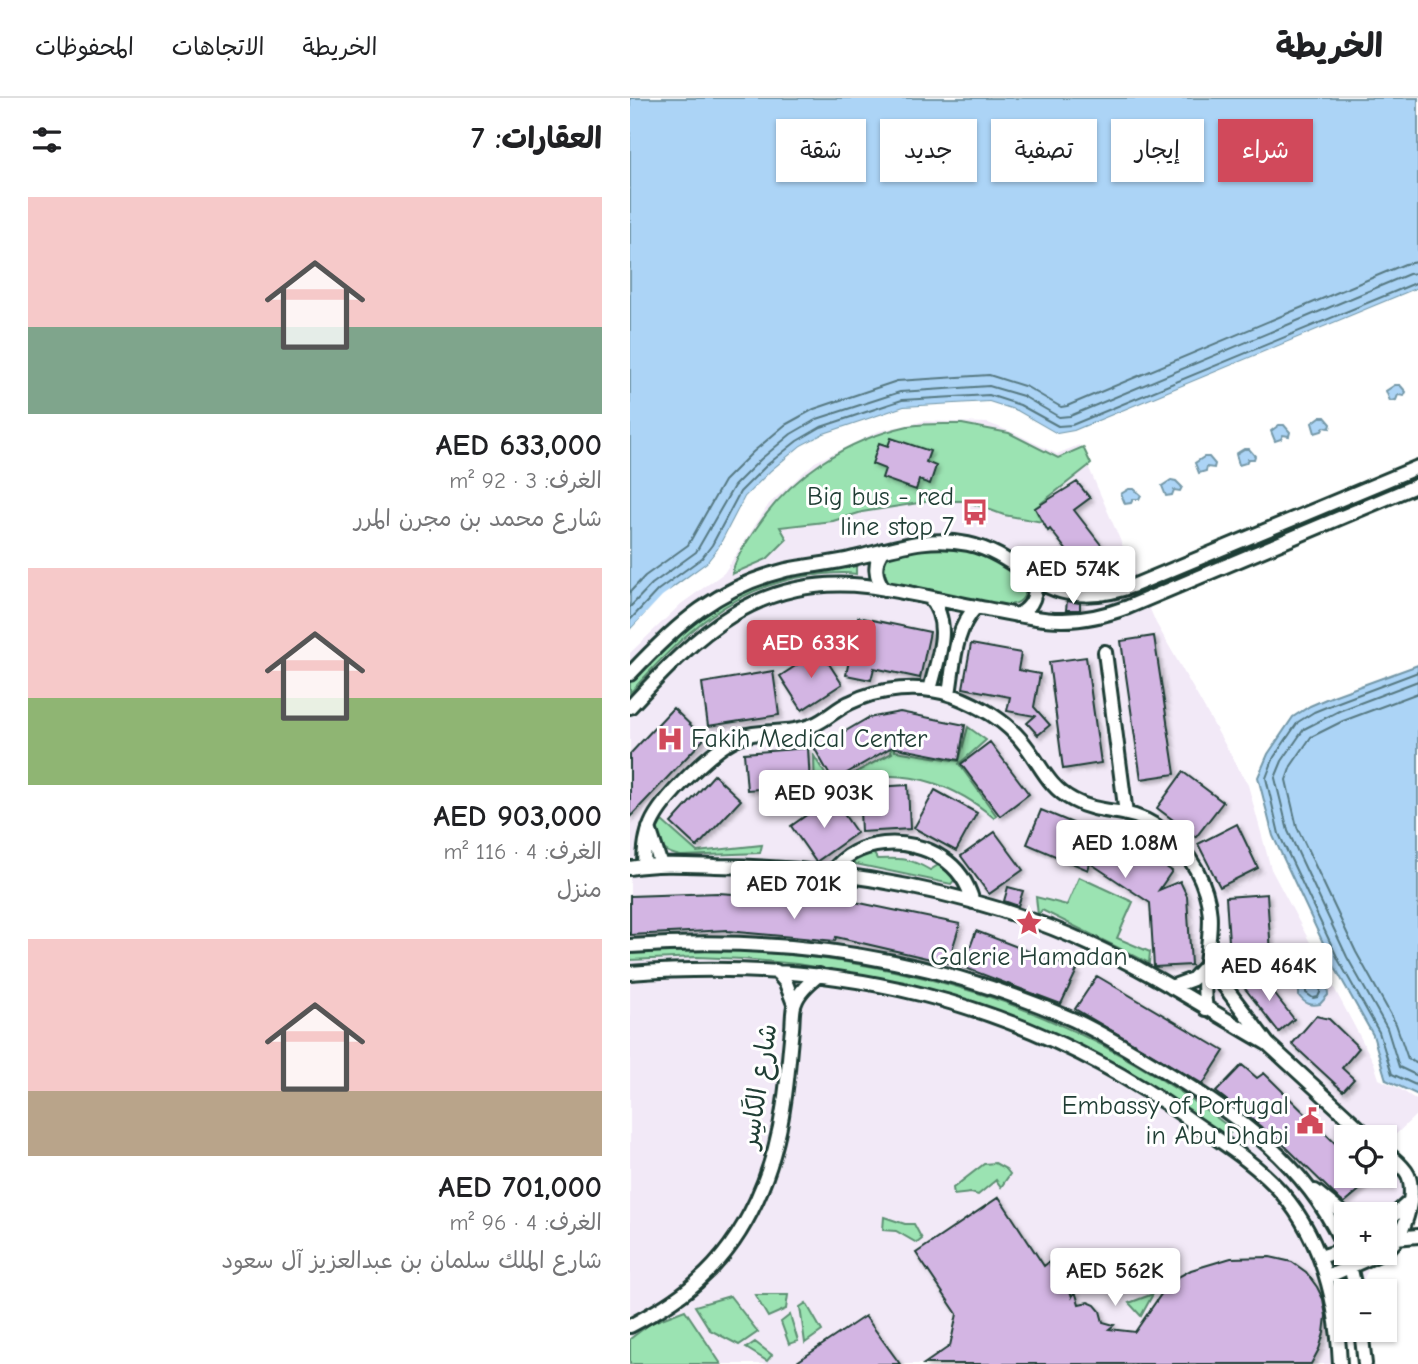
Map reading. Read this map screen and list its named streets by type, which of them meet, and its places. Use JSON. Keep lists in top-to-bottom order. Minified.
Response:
{"streets":{"street":["شارع الكَاسِر"]},"places":{"bus stop":["Big bus - red line stop 7"],"hospital":["Fakih Medical Center"],"place":["Galerie Hamadan"],"public building":["Embassy of Portugal in Abu Dhabi"]},"page":{"header":"الخريطة","nav":["الخريطة","الاتجاهات","المحفوظات"],"heading":"العقارات: 7","chip":["شراء","إيجار","تصفية","جديد","شقة"],"list":[{"name":"AED 633,000","note":"الغرف: 3 · 92 m² · شارع محمد بن مجرن المرر"},{"name":"AED 903,000","note":"الغرف: 4 · 116 m² · منزل"},{"name":"AED 701,000","note":"الغرف: 4 · 96 m² · شارع الملك سلمان بن عبدالعزيز آل سعود"}],"price":["AED 574K","AED 633K","AED 903K","AED 1.08M","AED 701K","AED 464K","AED 562K"],"map_buttons":["+","−"]}}
